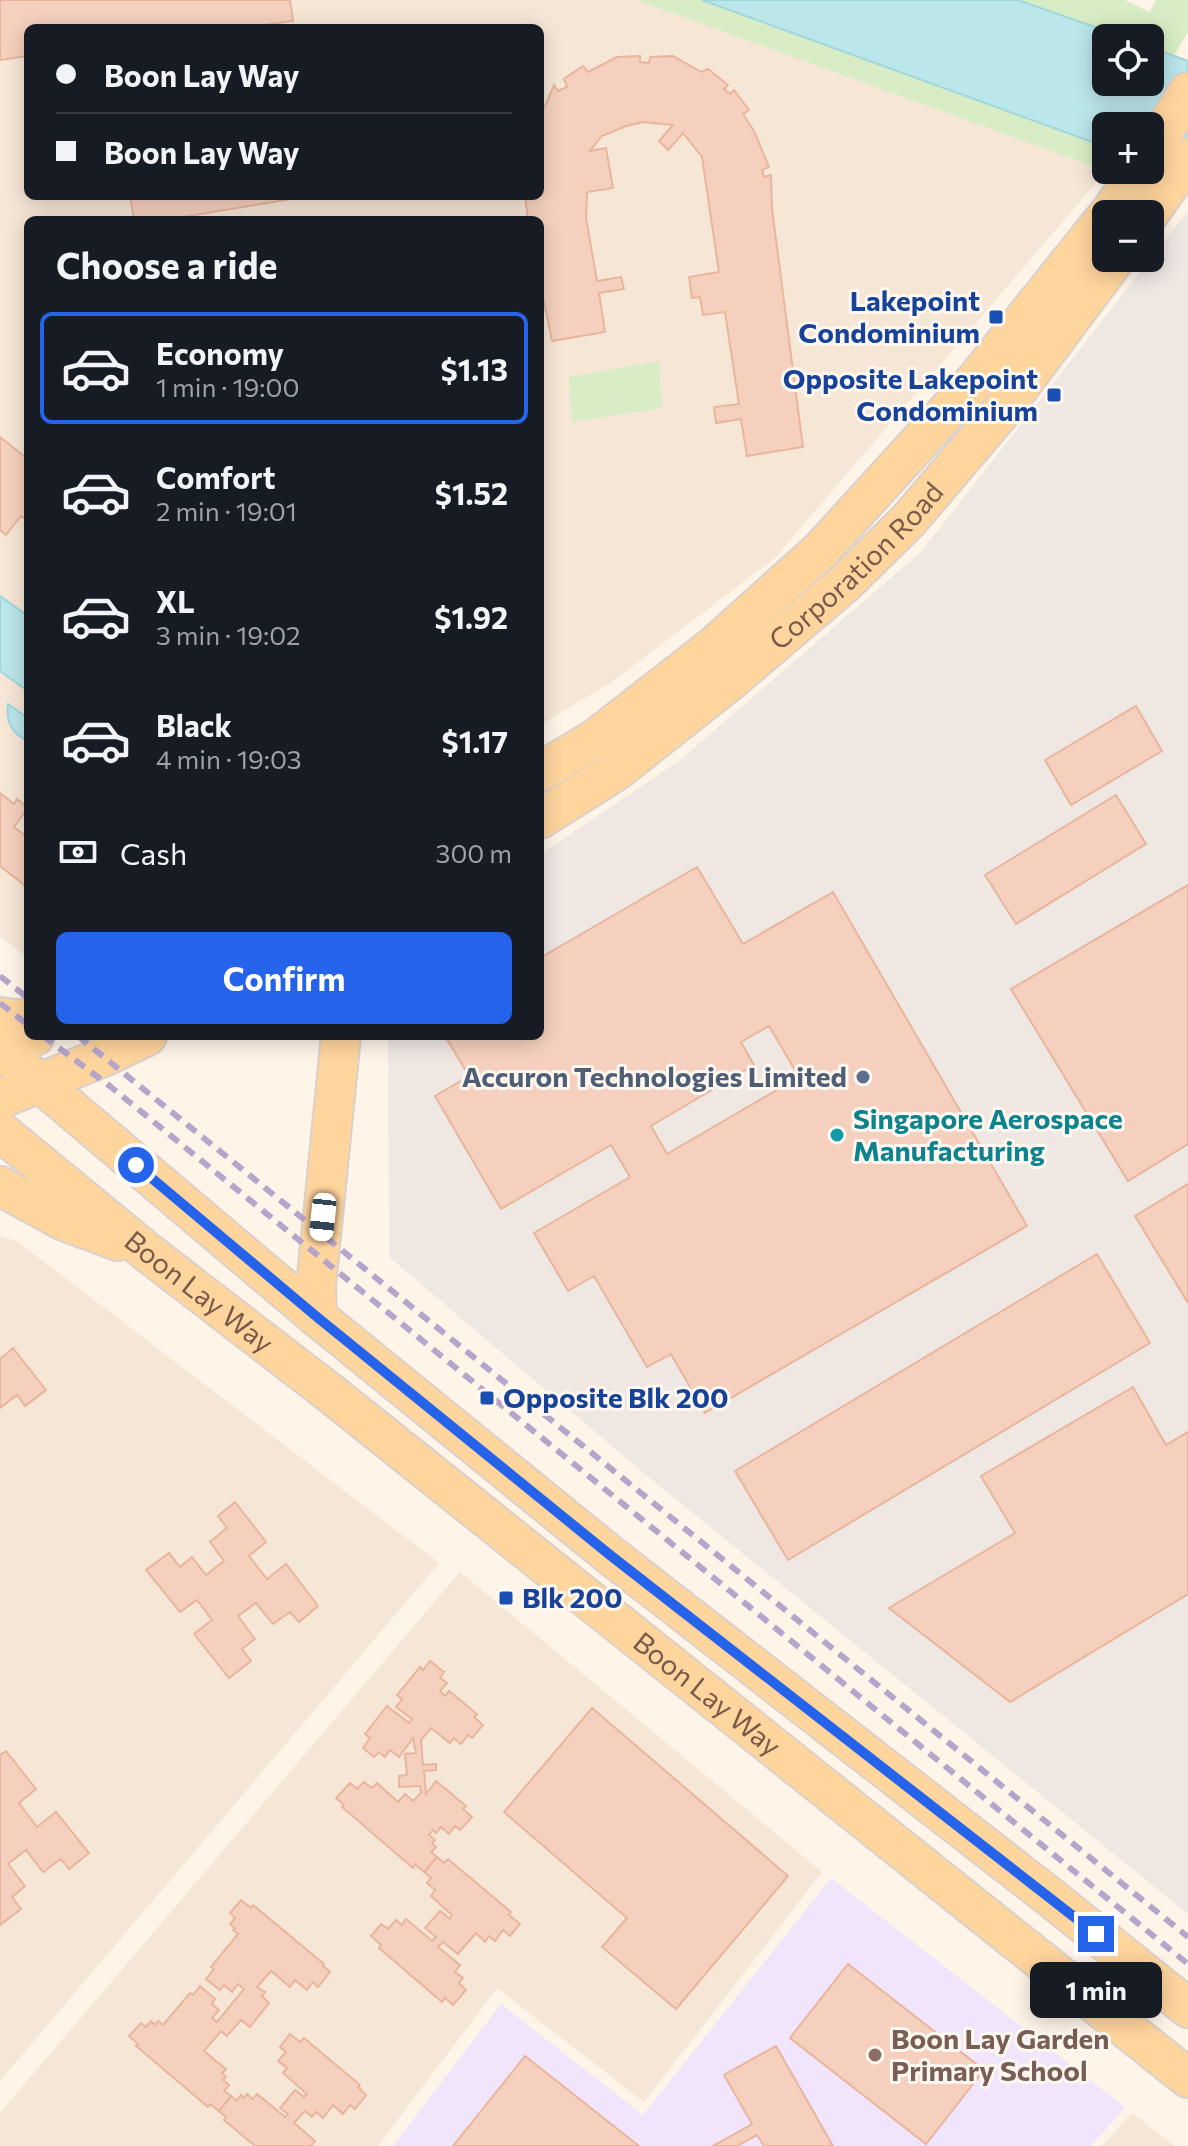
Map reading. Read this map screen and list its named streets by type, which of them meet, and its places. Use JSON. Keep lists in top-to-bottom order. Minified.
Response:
{"streets":{"main road":["Corporation Road","Boon Lay Way"]},"places":{"transit":["Lakepoint Condominium","Opposite Lakepoint Condominium","Opposite Blk 200","Blk 200"],"other":["Accuron Technologies Limited","Singapore Aerospace Manufacturing","Boon Lay Garden Primary School"]},"page":{"map_buttons":["+","−"],"banner":["Boon Lay Way","Boon Lay Way"],"heading":"Choose a ride","list":[{"name":"Economy","note":"1 min · 19:00","value":"$1.13"},{"name":"Comfort","note":"2 min · 19:01","value":"$1.52"},{"name":"XL","note":"3 min · 19:02","value":"$1.92"},{"name":"Black","note":"4 min · 19:03","value":"$1.17"}],"pay":["Cash","300 m"],"buttons":"Confirm","bubble":"1 min"}}
